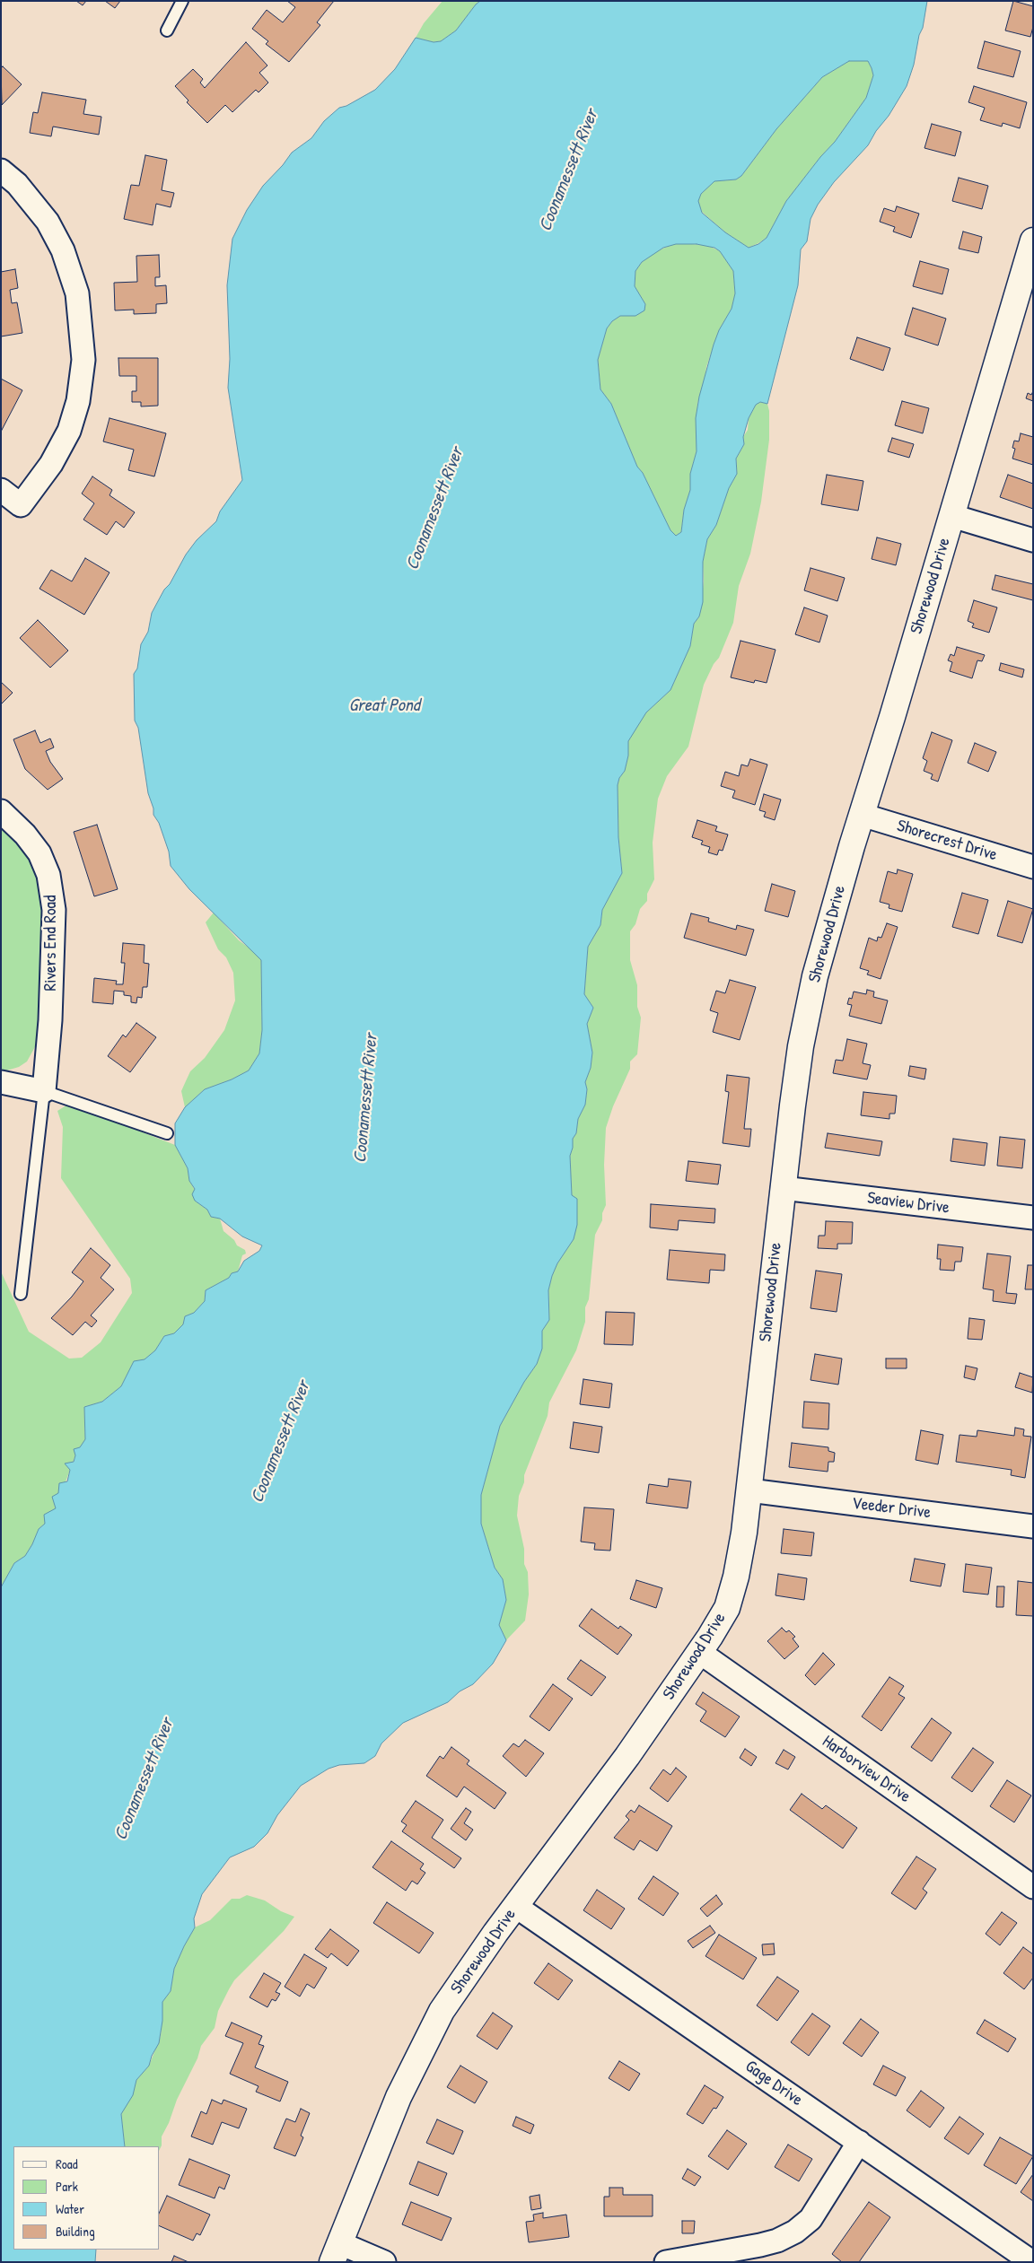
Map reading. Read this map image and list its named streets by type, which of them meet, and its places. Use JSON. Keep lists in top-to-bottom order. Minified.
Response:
{"streets":{"street":["Shorewood Drive","Shorecrest Drive","Rivers End Road","Seaview Drive","Veeder Drive","Harborview Drive","Gage Drive"]},"crossings":[["Shorewood Drive","Shorecrest Drive"],["Shorewood Drive","Seaview Drive"],["Shorewood Drive","Veeder Drive"],["Shorewood Drive","Harborview Drive"],["Shorewood Drive","Gage Drive"]],"water":["Coonamessett River","Great Pond"],"legend":["Road","Park","Water","Building"]}
